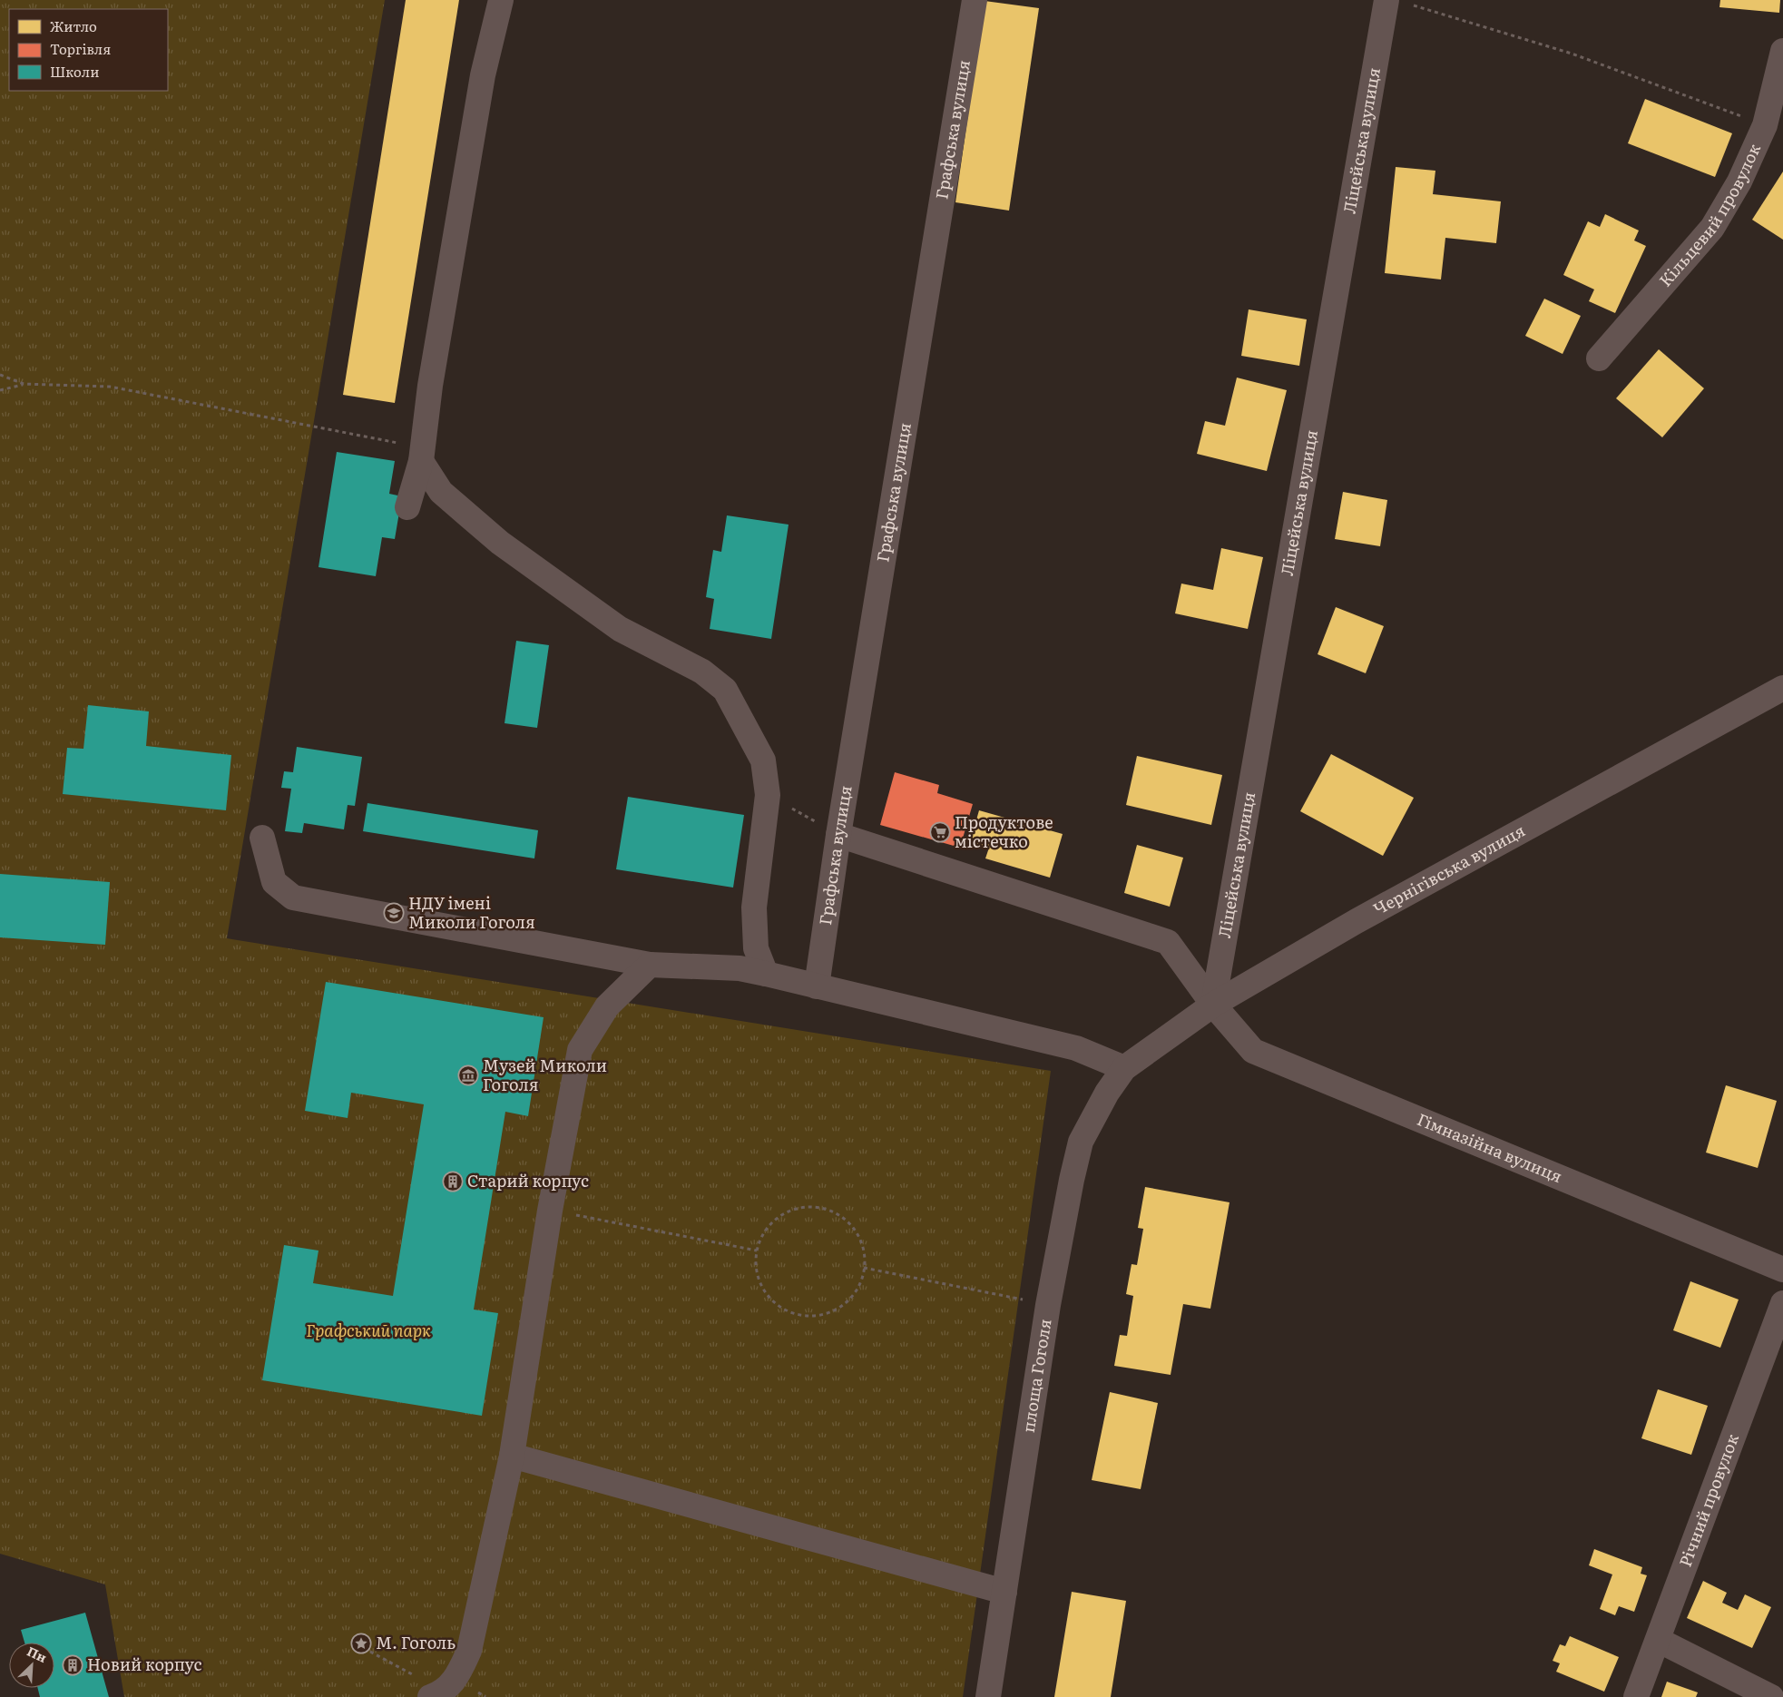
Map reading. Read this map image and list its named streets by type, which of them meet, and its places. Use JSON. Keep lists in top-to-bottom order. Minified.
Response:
{"streets":{"street":["Графська вулиця","Ліцейська вулиця","Кільцевий провулок","Чернігівська вулиця","Гімназійна вулиця","площа Гоголя","Річний провулок"]},"crossings":[["Графська вулиця","Гімназійна вулиця"],["Ліцейська вулиця","Чернігівська вулиця"],["Ліцейська вулиця","Гімназійна вулиця"],["Чернігівська вулиця","Гімназійна вулиця"],["Чернігівська вулиця","площа Гоголя"]],"parks":["Графський парк"],"places":{"supermarket":["Продуктове містечко"],"school or university":["НДУ імені Миколи Гоголя"],"museum":["Музей Миколи Гоголя"],"building":["Старий корпус","Новий корпус"],"place":["М. Гоголь"]},"legend":["Житло","Торгівля","Школи"],"north":"top right"}
